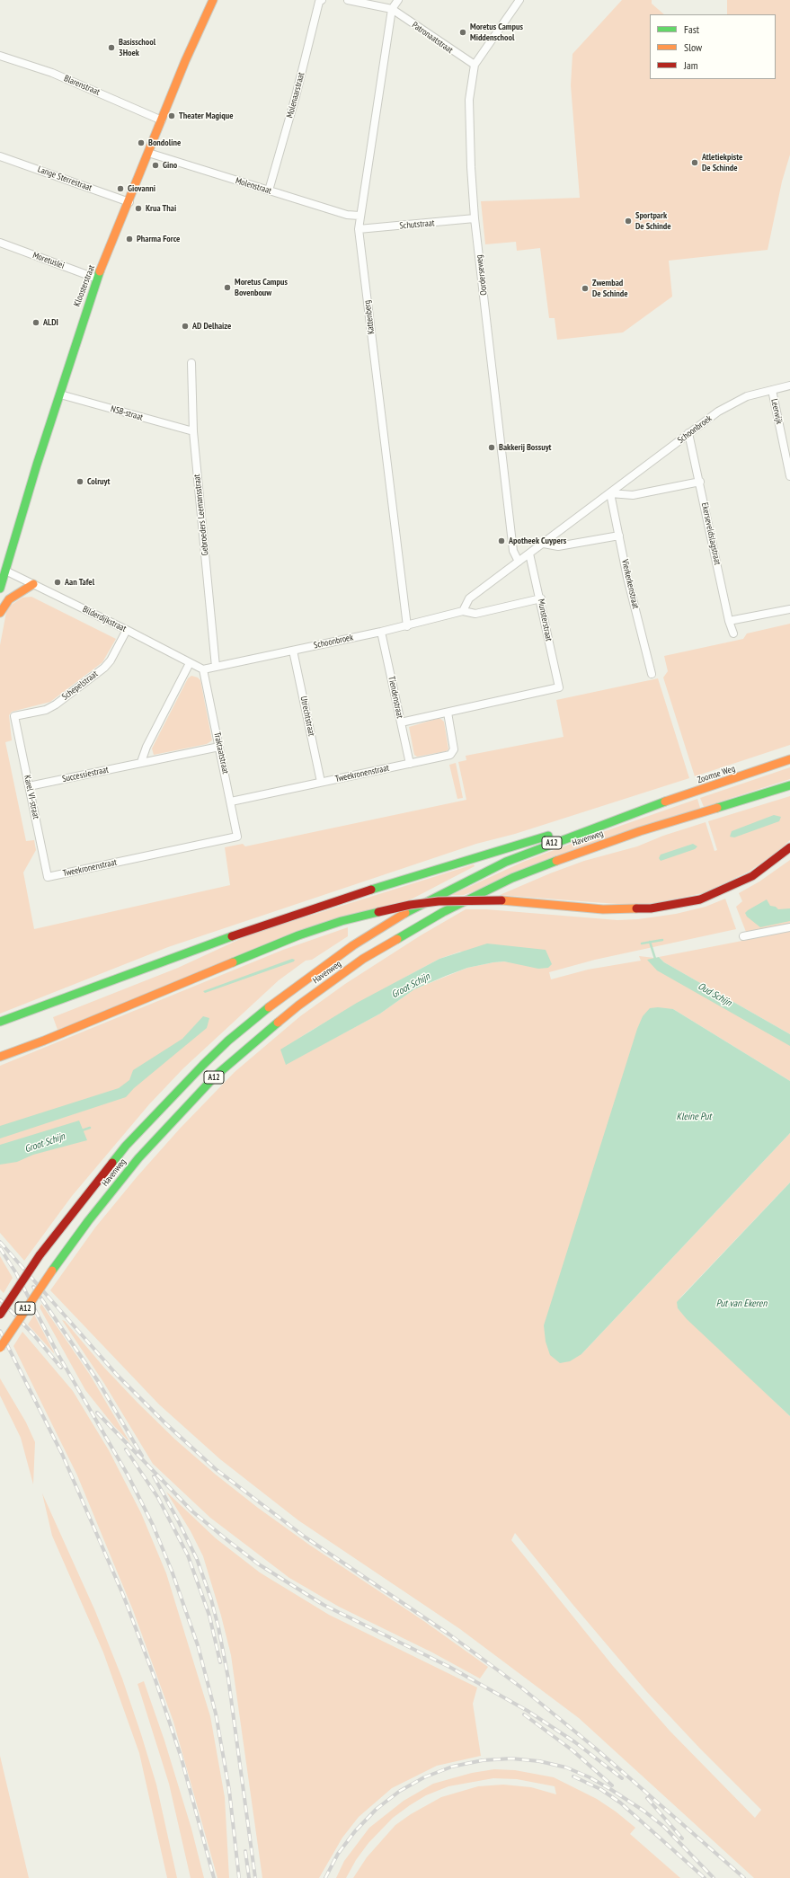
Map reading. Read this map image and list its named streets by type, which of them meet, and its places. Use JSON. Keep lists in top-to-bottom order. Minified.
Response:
{"streets":{"main road":["Kloosterstraat","Zoomse Weg","Havenweg","A12"],"street":["Patronaatstraat","Blarenstraat","Molenaarstraat","Lange Sterrestraat","Molenstraat","Schutstraat","Moretuslei","Oorderseweg","Kattenberg","Leerwijk","NSB-straat","Schoonbroek","Gebroeders Leemansstraat","Ekerseveldslagstraat","Vierkerkenstraat","Bilderdijkstraat","Munsterstraat","Schepelstraat","Tiendenstraat","Utrechtstraat","Traktaatstraat","Tweekronenstraat","Successiestraat","Karel VI-straat"]},"crossings":[["Patronaatstraat","Oorderseweg"],["Patronaatstraat","Kattenberg"],["Blarenstraat","Kloosterstraat"],["Molenaarstraat","Molenstraat"],["Lange Sterrestraat","Kloosterstraat"],["Molenstraat","Kloosterstraat"],["Molenstraat","Kattenberg"],["Schutstraat","Oorderseweg"],["Schutstraat","Kattenberg"],["Moretuslei","Kloosterstraat"],["Oorderseweg","Schoonbroek"],["Kloosterstraat","NSB-straat"],["Kloosterstraat","Bilderdijkstraat"],["Kattenberg","Schoonbroek"],["Leerwijk","Schoonbroek"],["NSB-straat","Gebroeders Leemansstraat"],["Schoonbroek","Gebroeders Leemansstraat"],["Schoonbroek","Ekerseveldslagstraat"],["Schoonbroek","Vierkerkenstraat"],["Schoonbroek","Bilderdijkstraat"],["Schoonbroek","Munsterstraat"],["Schoonbroek","Tiendenstraat"],["Schoonbroek","Utrechtstraat"],["Schoonbroek","Traktaatstraat"],["Bilderdijkstraat","Schepelstraat"],["Bilderdijkstraat","Traktaatstraat"],["Munsterstraat","Tweekronenstraat"],["Schepelstraat","Karel VI-straat"],["Tiendenstraat","Tweekronenstraat"],["Utrechtstraat","Tweekronenstraat"],["Traktaatstraat","Tweekronenstraat"],["Traktaatstraat","Successiestraat"],["Tweekronenstraat","Karel VI-straat"],["Successiestraat","Karel VI-straat"],["Zoomse Weg","Havenweg"]],"water":["Groot Schijn","Oud Schijn","Kleine Put","Put van Ekeren"],"places":["Moretus Campus Middenschool","Basisschool 3Hoek","Theater Magique","Bondoline","Atletiekpiste De Schinde","Gino","Giovanni","Krua Thai","Sportpark De Schinde","Pharma Force","Moretus Campus Bovenbouw","Zwembad De Schinde","ALDI","AD Delhaize","Bakkerij Bossuyt","Colruyt","Apotheek Cuypers","Aan Tafel"],"legend":["Fast","Slow","Jam"]}
